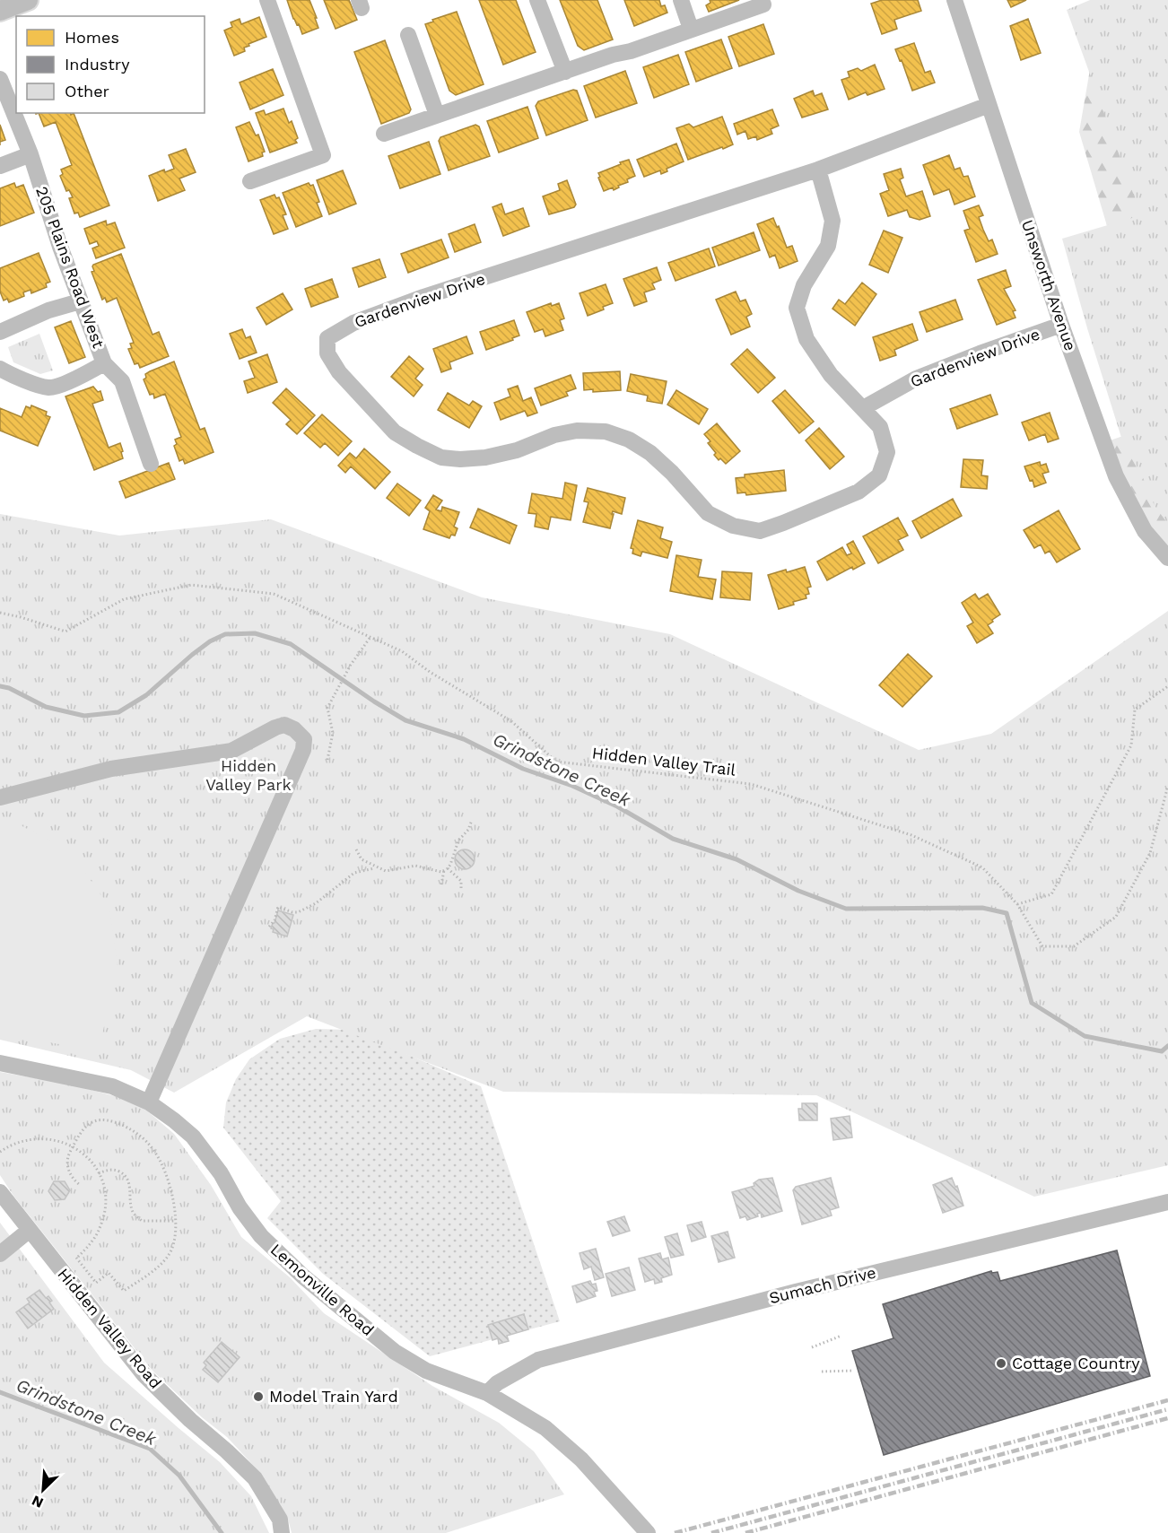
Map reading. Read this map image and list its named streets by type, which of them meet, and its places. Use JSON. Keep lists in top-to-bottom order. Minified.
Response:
{"streets":{"street":["205 Plains Road West","Unsworth Avenue","Gardenview Drive","Sumach Drive","Lemonville Road","Hidden Valley Road"],"path":["Hidden Valley Trail"]},"crossings":[["Unsworth Avenue","Gardenview Drive"],["Sumach Drive","Lemonville Road"]],"water":["Grindstone Creek"],"parks":["Hidden Valley Park"],"places":["Cottage Country","Model Train Yard"],"legend":["Homes","Industry","Other"],"north":"bottom left"}
